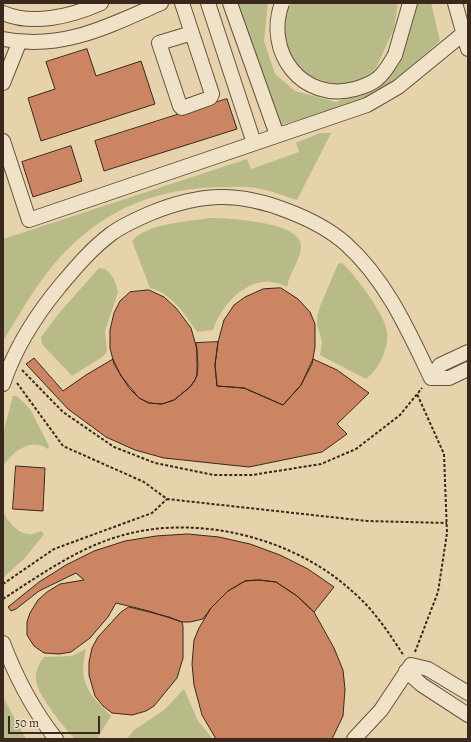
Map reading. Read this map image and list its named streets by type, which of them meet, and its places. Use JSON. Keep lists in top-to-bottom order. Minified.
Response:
{"scale_bar":"50 m"}
